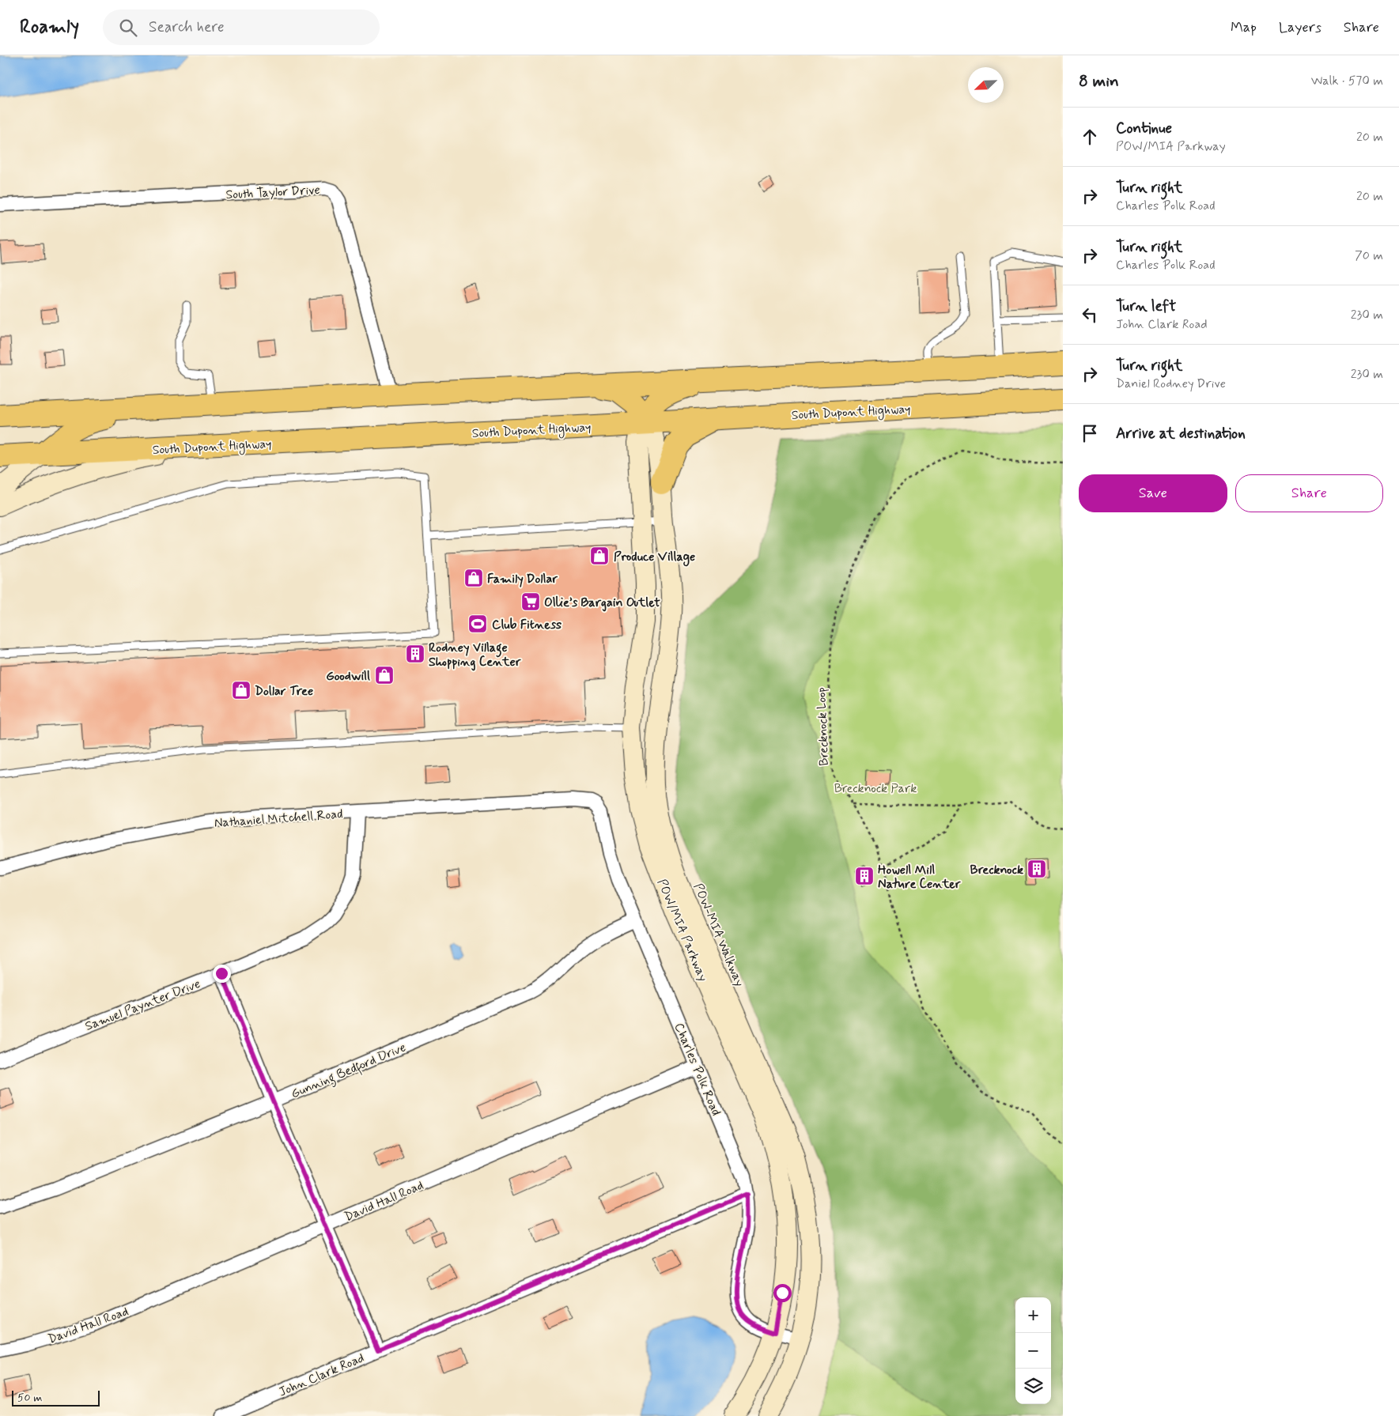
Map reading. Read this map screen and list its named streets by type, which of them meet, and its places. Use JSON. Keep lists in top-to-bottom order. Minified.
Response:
{"streets":{"highway":["South Dupont Highway"],"main road":["POW/MIA Parkway"],"street":["South Taylor Drive","Nathaniel Mitchell Road","Samuel Paynter Drive","Charles Polk Road","Gunning Bedford Drive","David Hall Road","John Clark Road"],"path":["Brecknock Loop"]},"crossings":[["South Dupont Highway","POW/MIA Parkway"],["Nathaniel Mitchell Road","Samuel Paynter Drive"],["Nathaniel Mitchell Road","Charles Polk Road"],["POW/MIA Parkway","Charles Polk Road"],["Charles Polk Road","Gunning Bedford Drive"],["Charles Polk Road","David Hall Road"],["Charles Polk Road","John Clark Road"]],"parks":["Brecknock Park"],"places":{"shop":["Produce Village","Family Dollar","Goodwill","Dollar Tree"],"supermarket":["Ollie’s Bargain Outlet"],"sports":["Club Fitness"],"building":["Rodney Village Shopping Center","Brecknock","Howell Mill Nature Center"]},"scale_bar":"50 m","north":"bottom left","page":{"header":"Roamly","search":"Search here","nav":["Map","Layers","Share"],"heading":["8 min","Walk · 570 m"],"list":[["Continue","POW/MIA Parkway","20 m"],["Turn right","Charles Polk Road","20 m"],["Turn right","Charles Polk Road","70 m"],["Turn left","John Clark Road","230 m"],["Turn right","Daniel Rodney Drive","230 m"],"Arrive at destination"],"buttons":["Save","Share"],"map_buttons":["+","−"],"scale":"50 m"}}
